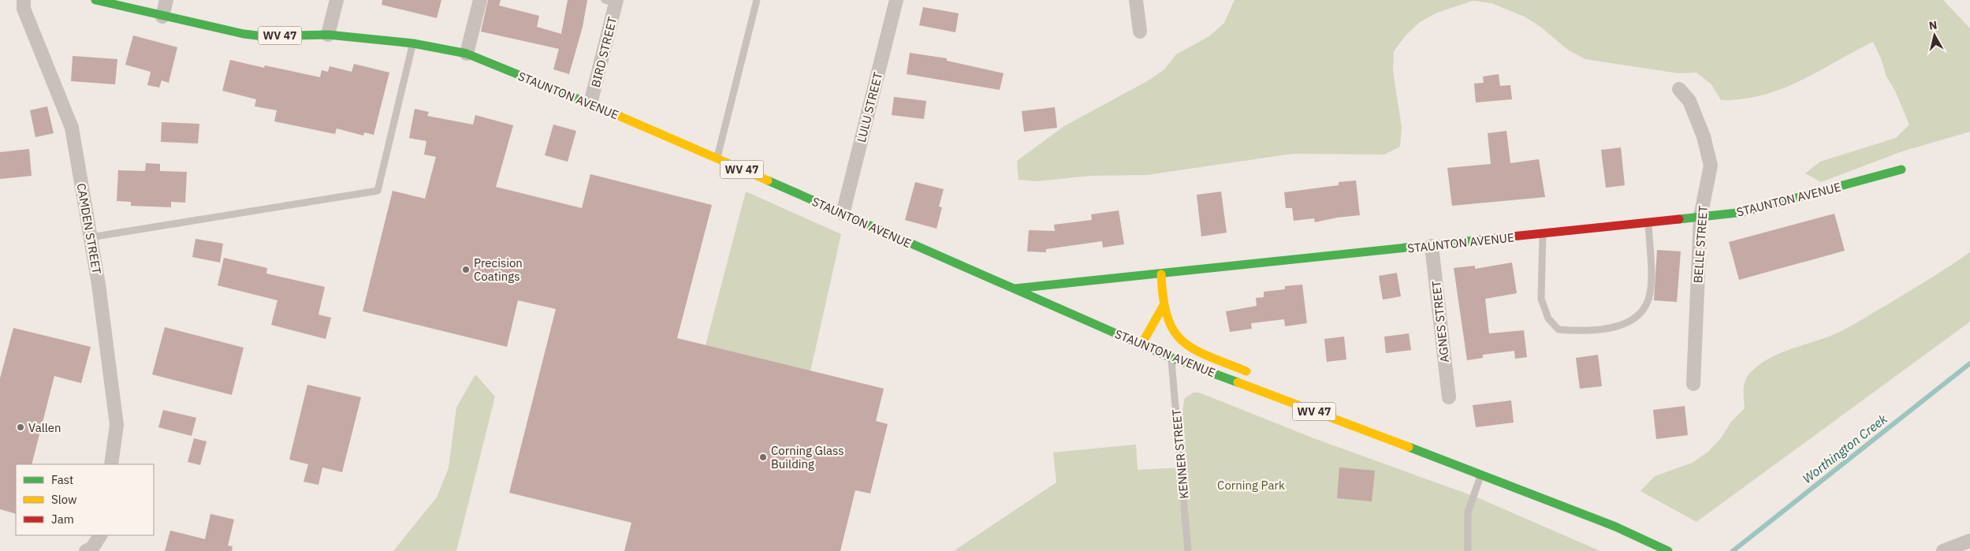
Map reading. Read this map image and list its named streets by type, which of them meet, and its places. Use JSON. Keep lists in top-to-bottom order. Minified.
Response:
{"streets":{"main road":["WV 47","STAUNTON AVENUE"],"street":["BIRD STREET","LULU STREET","CAMDEN STREET","BELLE STREET","AGNES STREET"],"lane":["KENNER STREET"]},"crossings":[["BIRD STREET","STAUNTON AVENUE"],["STAUNTON AVENUE","LULU STREET"],["STAUNTON AVENUE","BELLE STREET"],["STAUNTON AVENUE","AGNES STREET"],["STAUNTON AVENUE","KENNER STREET"]],"water":["Worthington Creek"],"parks":["Corning Park"],"places":["Precision Coatings","Vallen","Corning Glass Building"],"legend":["Fast","Slow","Jam"],"north":"top"}
